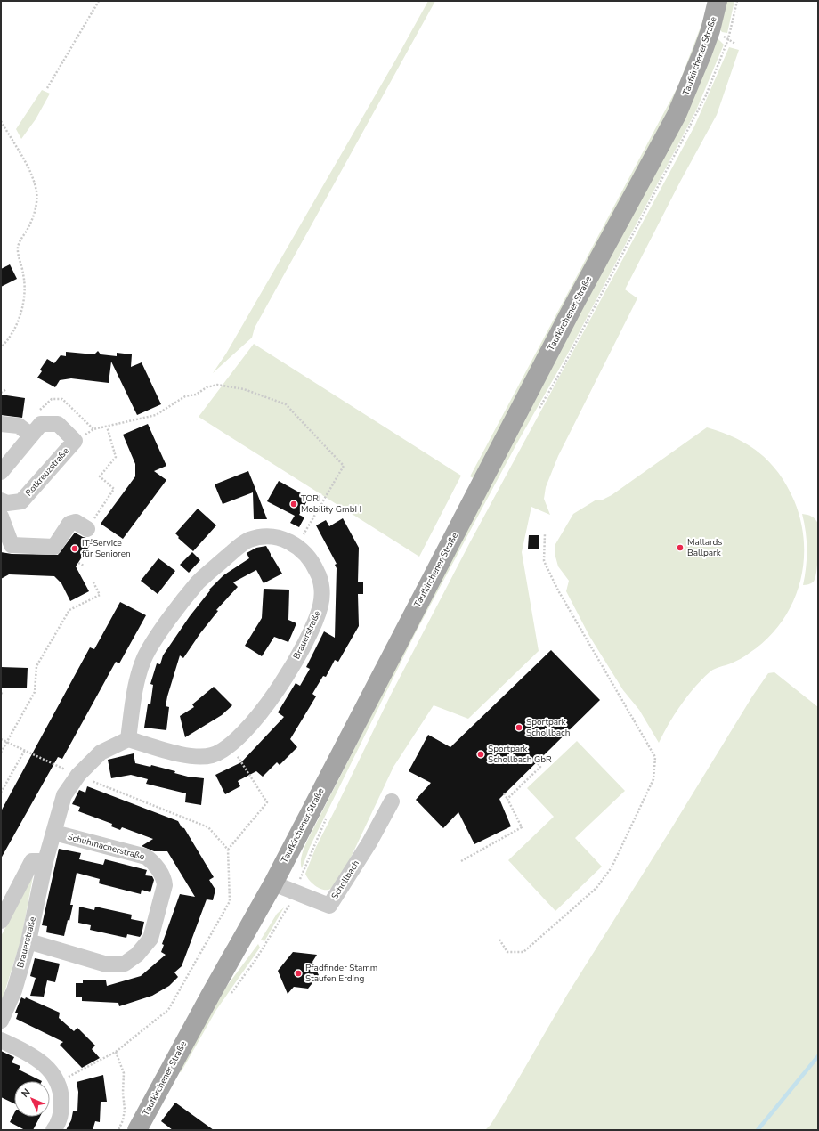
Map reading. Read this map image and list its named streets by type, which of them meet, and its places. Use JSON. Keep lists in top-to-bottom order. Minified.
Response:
{"streets":{"main road":["Taufkirchener Straße"],"street":["Rotkreuzstraße","Brauerstraße","Schuhmacherstraße","Schollbach"]},"crossings":[["Taufkirchener Straße","Schollbach"],["Brauerstraße","Schuhmacherstraße"]],"places":["TORI Mobility GmbH","Mallards Ballpark","IT-Service für Senioren","Sportpark Schollbach","Sportpark Schollbach GbR","Pfadfinder Stamm Staufen Erding"],"north":"top left"}
